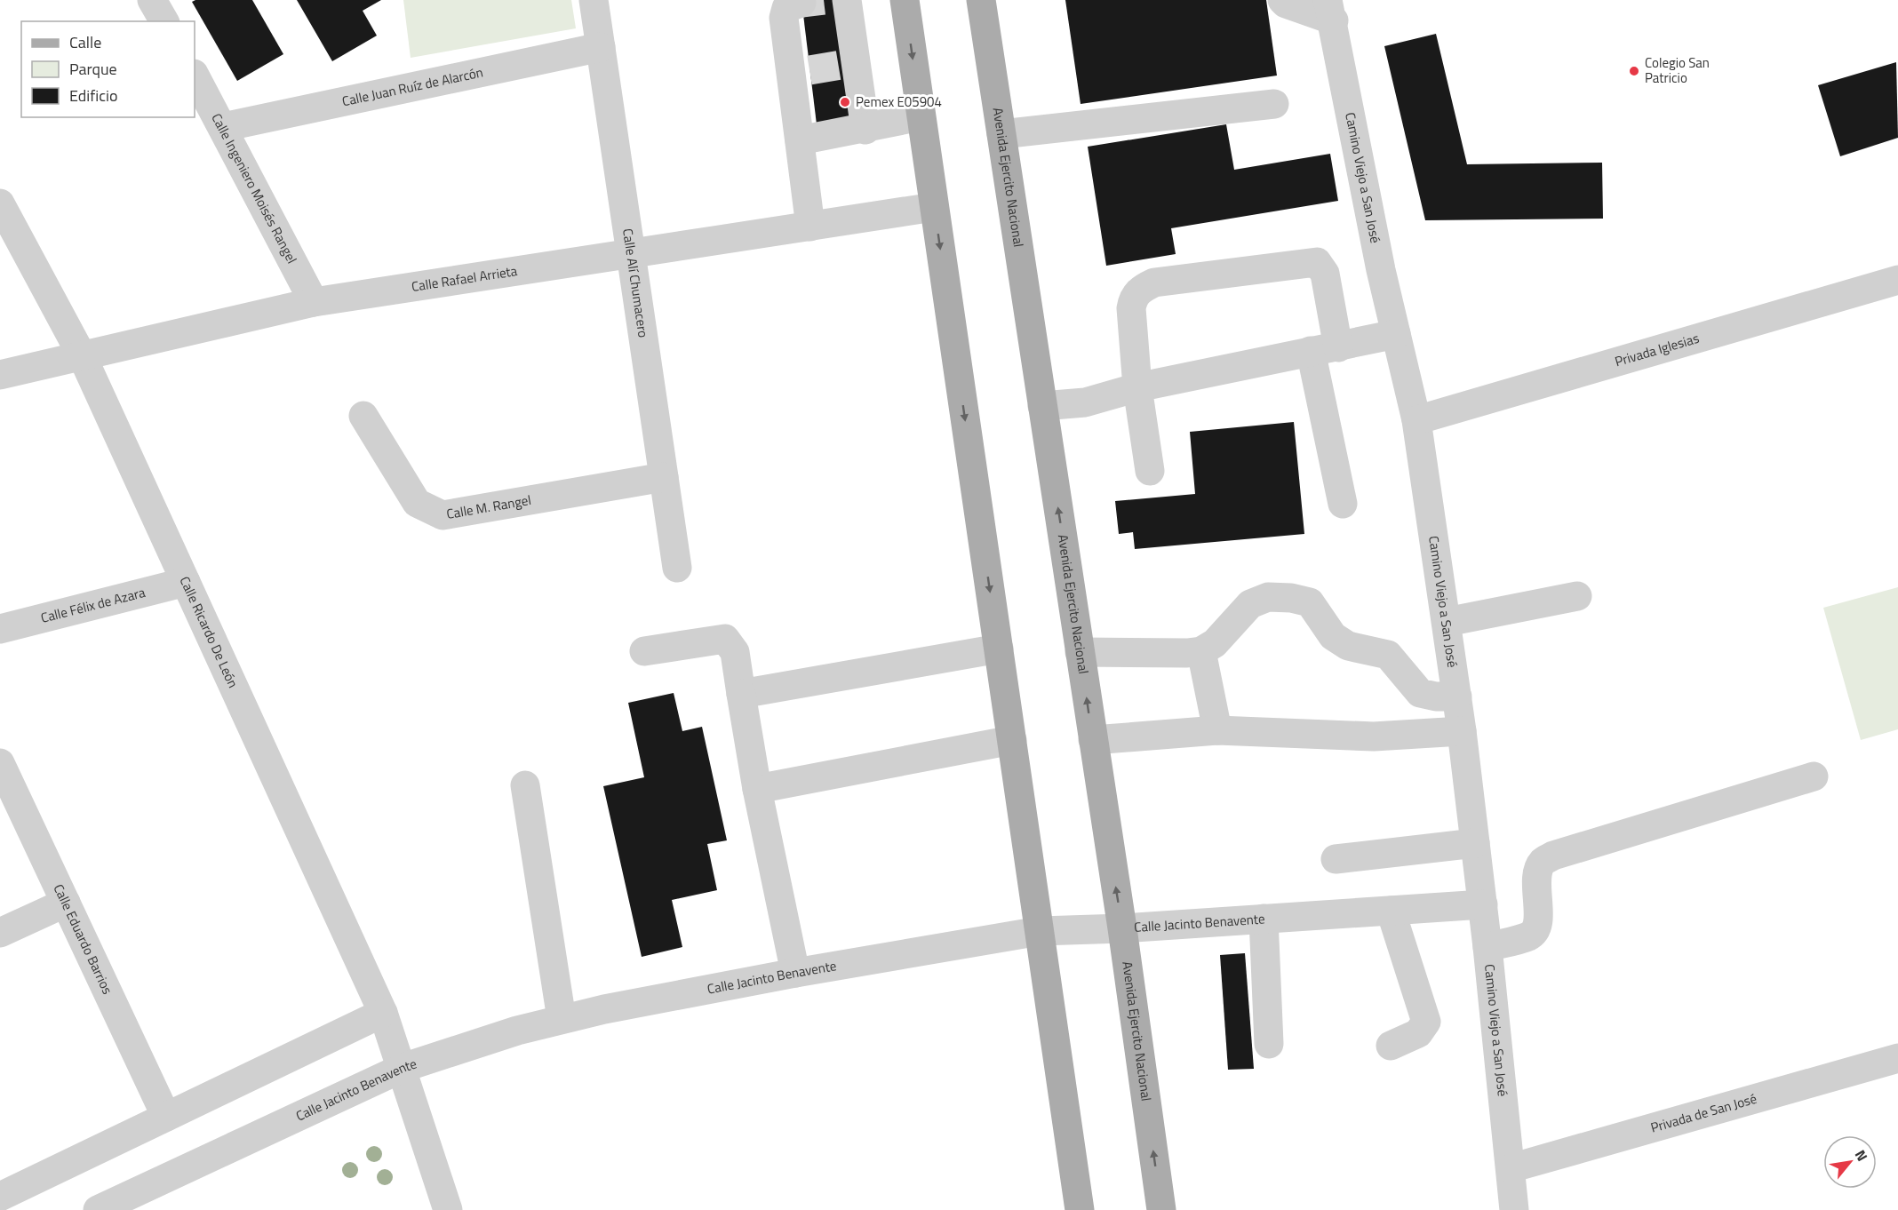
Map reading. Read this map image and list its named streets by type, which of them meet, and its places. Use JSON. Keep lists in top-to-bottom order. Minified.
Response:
{"streets":{"main road":["Avenida Ejercito Nacional"],"street":["Calle Juan Ruíz de Alarcón","Camino Viejo a San José","Calle Ingeniero Moisés Rangel","Calle Rafael Arrieta","Calle Alí Chumacero","Privada Iglesias","Calle M. Rangel","Calle Félix de Azara","Calle Ricardo De León","Calle Jacinto Benavente","Calle Eduardo Barrios","Privada de San José"]},"crossings":[["Calle Juan Ruíz de Alarcón","Calle Ingeniero Moisés Rangel"],["Calle Juan Ruíz de Alarcón","Calle Alí Chumacero"],["Avenida Ejercito Nacional","Calle Jacinto Benavente"],["Camino Viejo a San José","Privada Iglesias"],["Camino Viejo a San José","Calle Jacinto Benavente"],["Camino Viejo a San José","Privada de San José"],["Calle Ingeniero Moisés Rangel","Calle Rafael Arrieta"],["Calle Rafael Arrieta","Calle Alí Chumacero"],["Calle Rafael Arrieta","Calle Ricardo De León"],["Calle Alí Chumacero","Calle M. Rangel"],["Calle Félix de Azara","Calle Ricardo De León"],["Calle Ricardo De León","Calle Jacinto Benavente"]],"places":["Colegio San Patricio","Pemex E05904"],"legend":["Calle","Parque","Edificio"],"north":"top right"}
